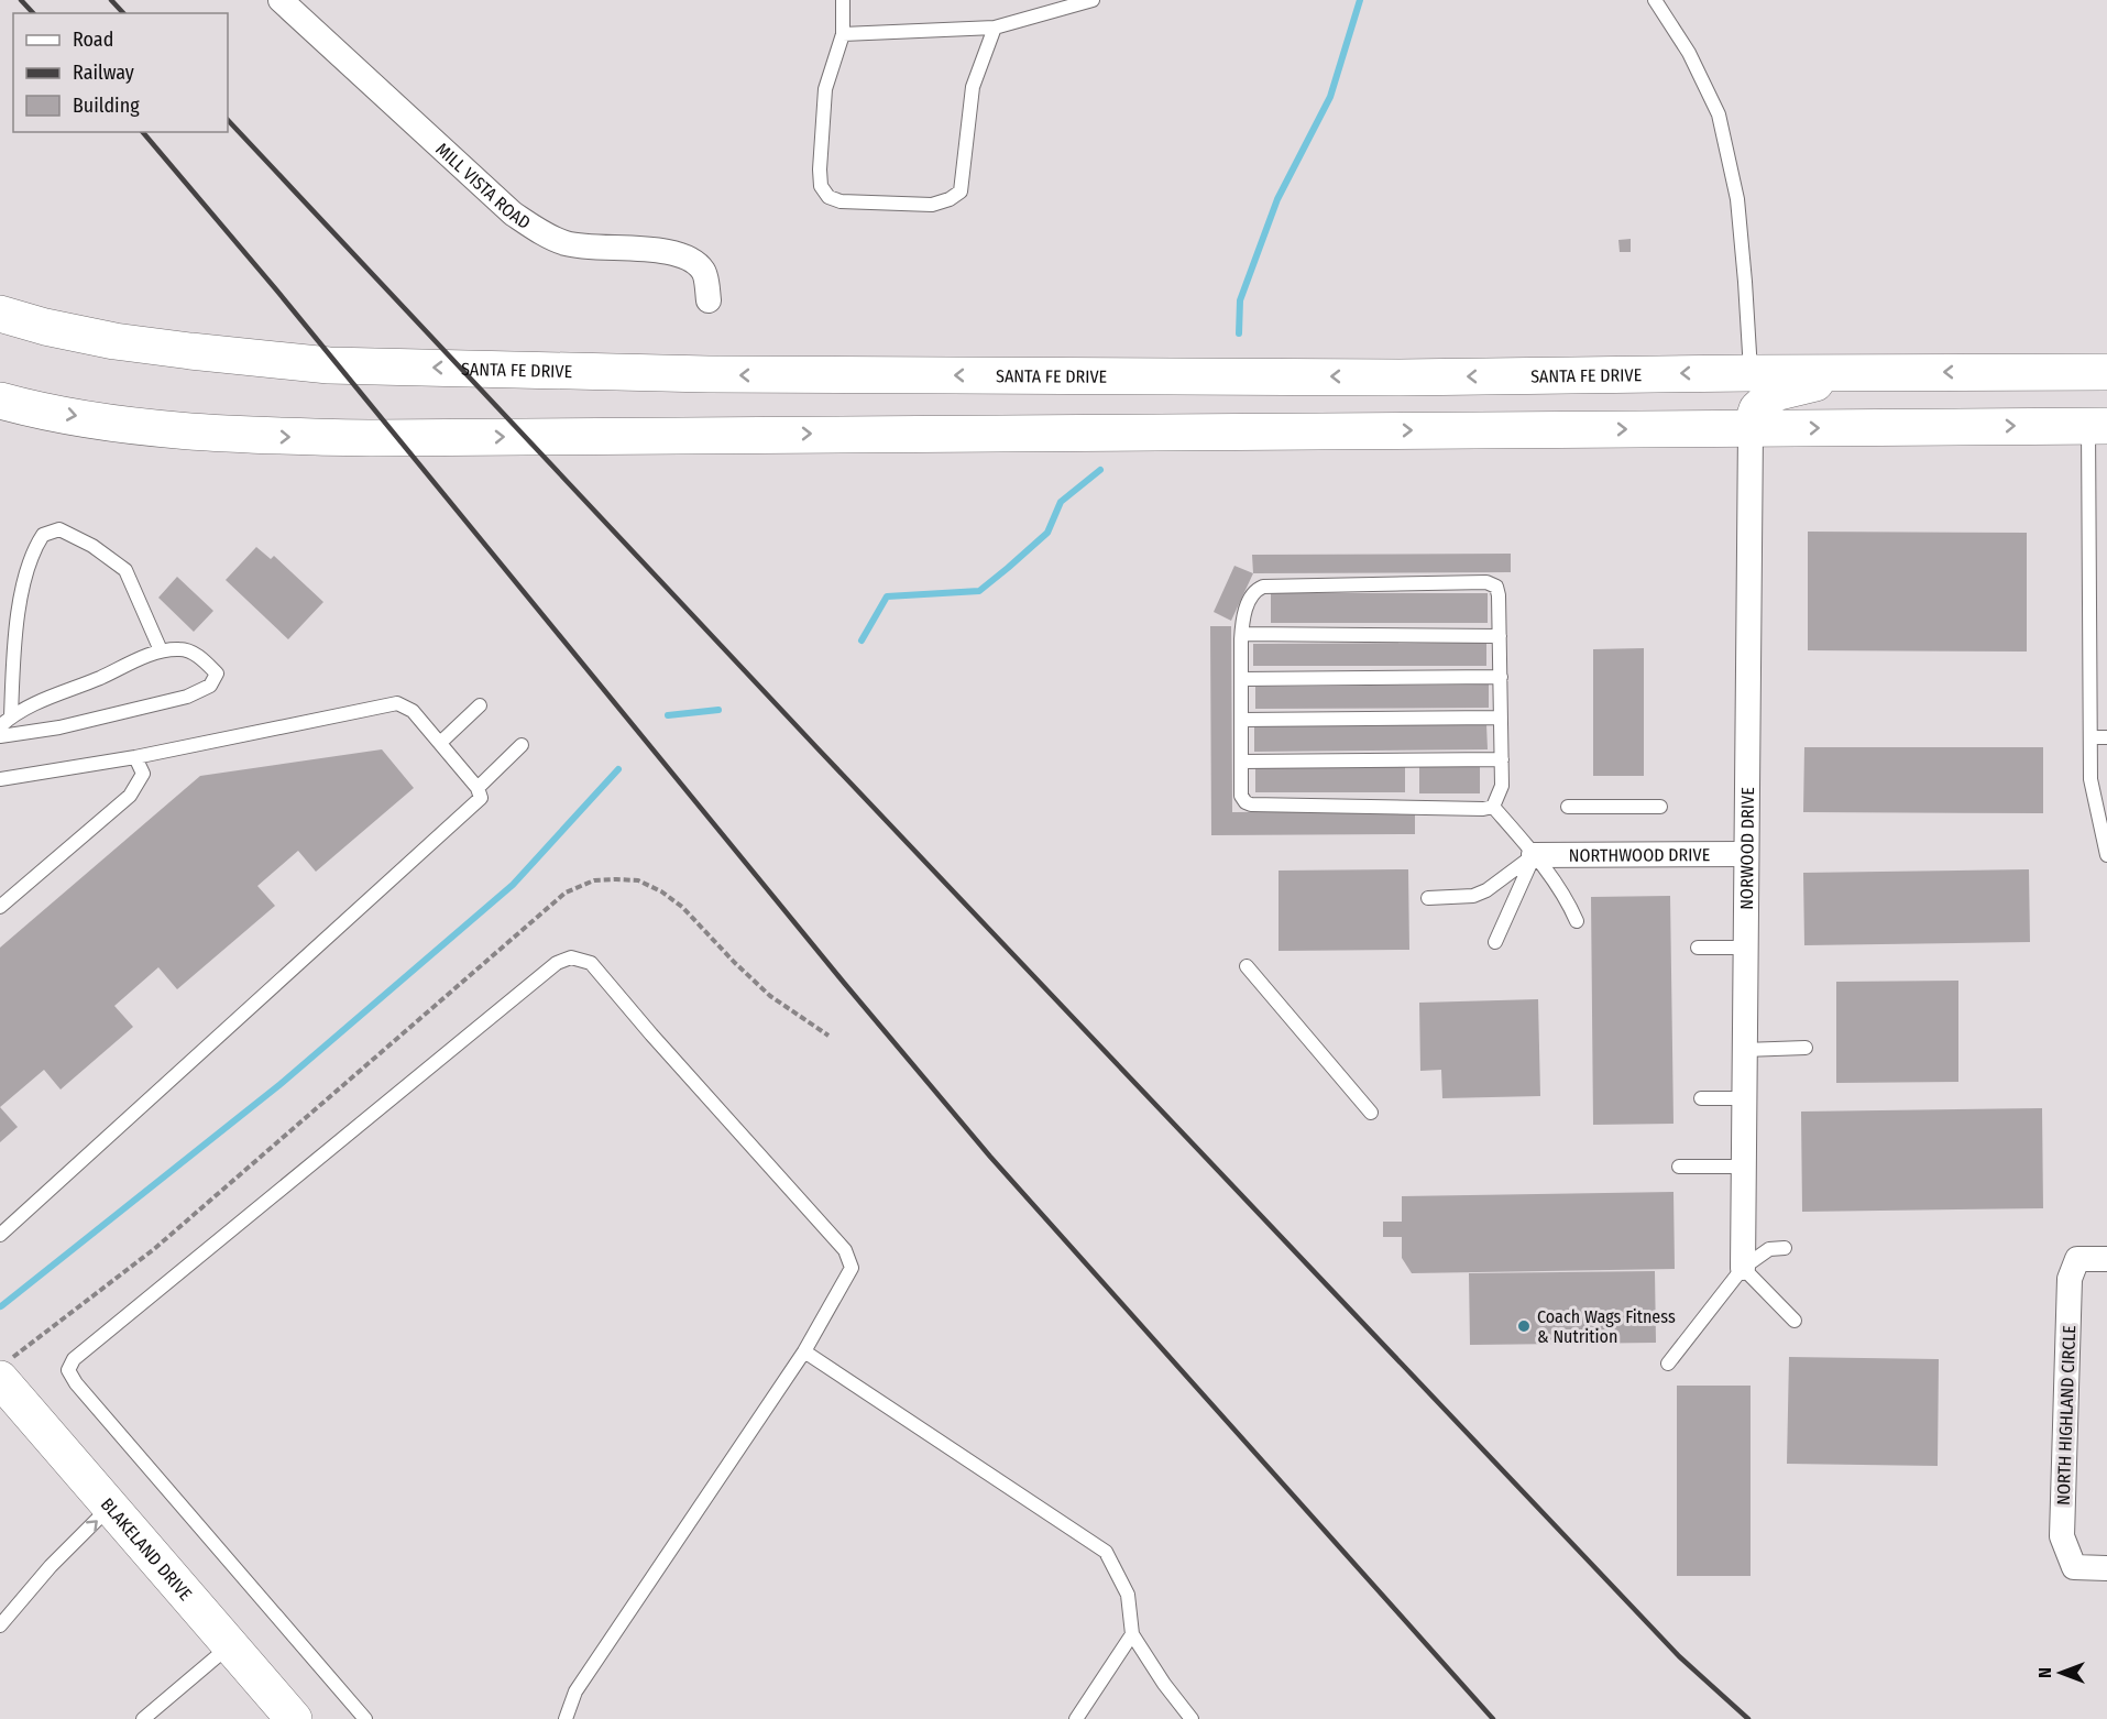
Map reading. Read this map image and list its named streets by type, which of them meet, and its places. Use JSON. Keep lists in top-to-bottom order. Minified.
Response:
{"streets":{"main road":["SANTA FE DRIVE","BLAKELAND DRIVE"],"street":["MILL VISTA ROAD","NORWOOD DRIVE","NORTHWOOD DRIVE","NORTH HIGHLAND CIRCLE"]},"crossings":[["NORWOOD DRIVE","NORTHWOOD DRIVE"]],"places":["Coach Wags Fitness & Nutrition"],"legend":["Road","Railway","Building"],"north":"left"}
